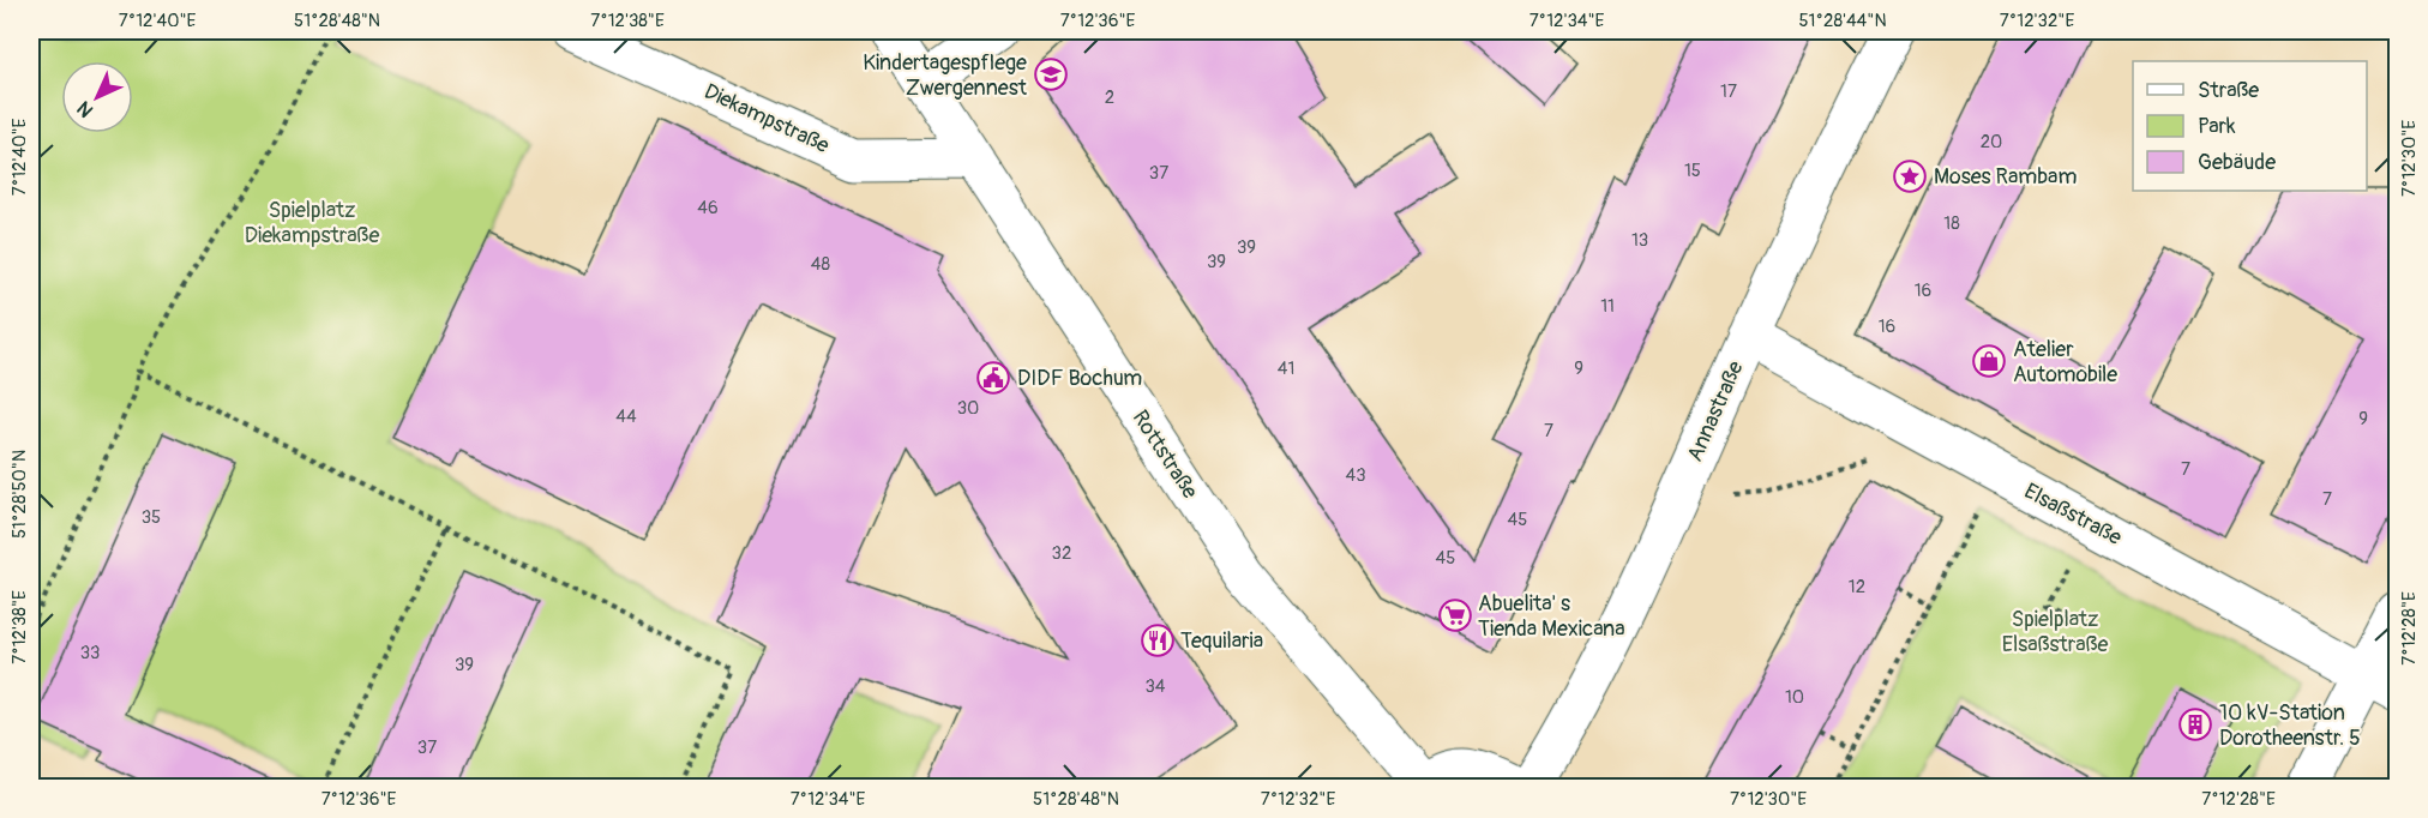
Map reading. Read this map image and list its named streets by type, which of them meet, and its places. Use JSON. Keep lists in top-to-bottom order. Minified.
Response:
{"streets":{"street":["Diekampstraße","Annastraße","Rottstraße","Elsaßstraße"]},"crossings":[["Diekampstraße","Rottstraße"],["Annastraße","Elsaßstraße"]],"parks":["Spielplatz Diekampstraße","Spielplatz Elsaßstraße"],"places":{"school or university":["Kindertagespflege Zwergennest"],"place":["Moses Rambam"],"shop":["Atelier Automobile"],"public building":["DIDF Bochum"],"supermarket":["Abuelita' s Tienda Mexicana"],"restaurant":["Tequilaria"],"building":["10 kV-Station Dorotheenstr. 5"]},"house_numbers":["17","2","20","15","37","46","18","13","39","39","48","16","11","16","41","9","30","44","9","7","7","43","7","35","45","32","45","12","33","39","34","10","37"],"legend":["Straße","Park","Gebäude"],"north":"bottom left","coordinates":["7°12'40\"E","51°28'48\"N","7°12'38\"E","7°12'36\"E","7°12'34\"E","51°28'44\"N","7°12'32\"E","7°12'30\"E","51°28'50\"N","7°12'28\"E"]}
